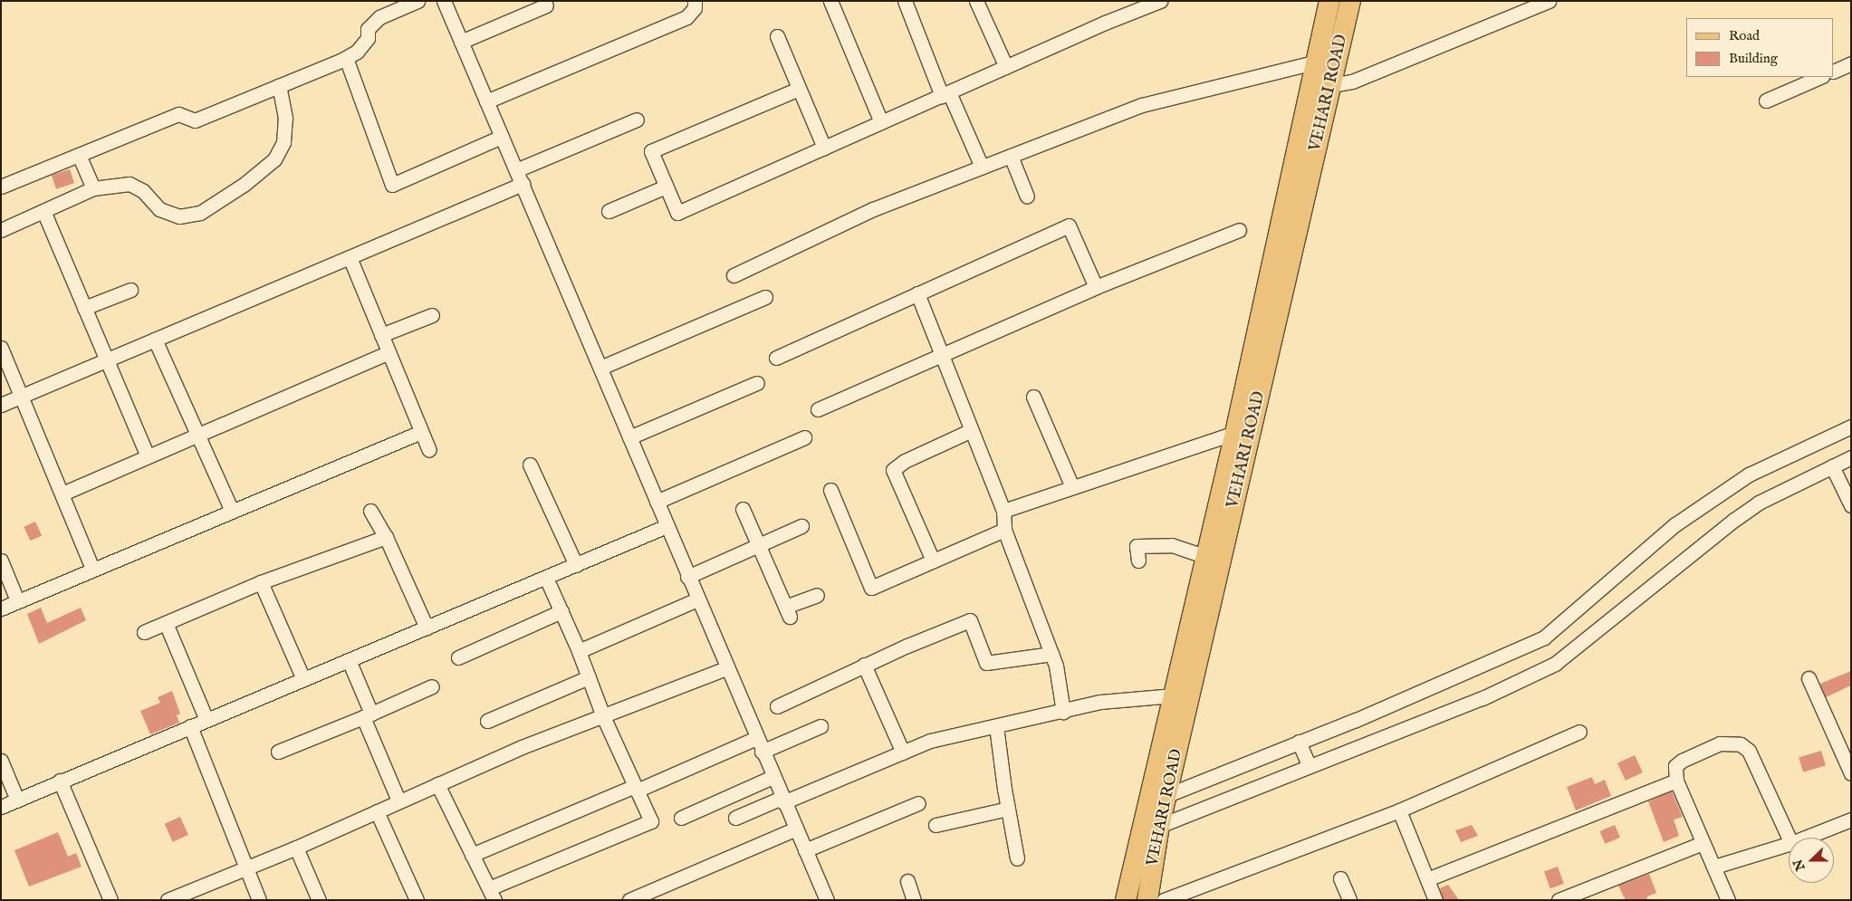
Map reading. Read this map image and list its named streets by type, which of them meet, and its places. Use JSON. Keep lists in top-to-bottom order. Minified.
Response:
{"streets":{"main road":["VEHARI ROAD"]},"legend":["Road","Building"],"north":"left"}
